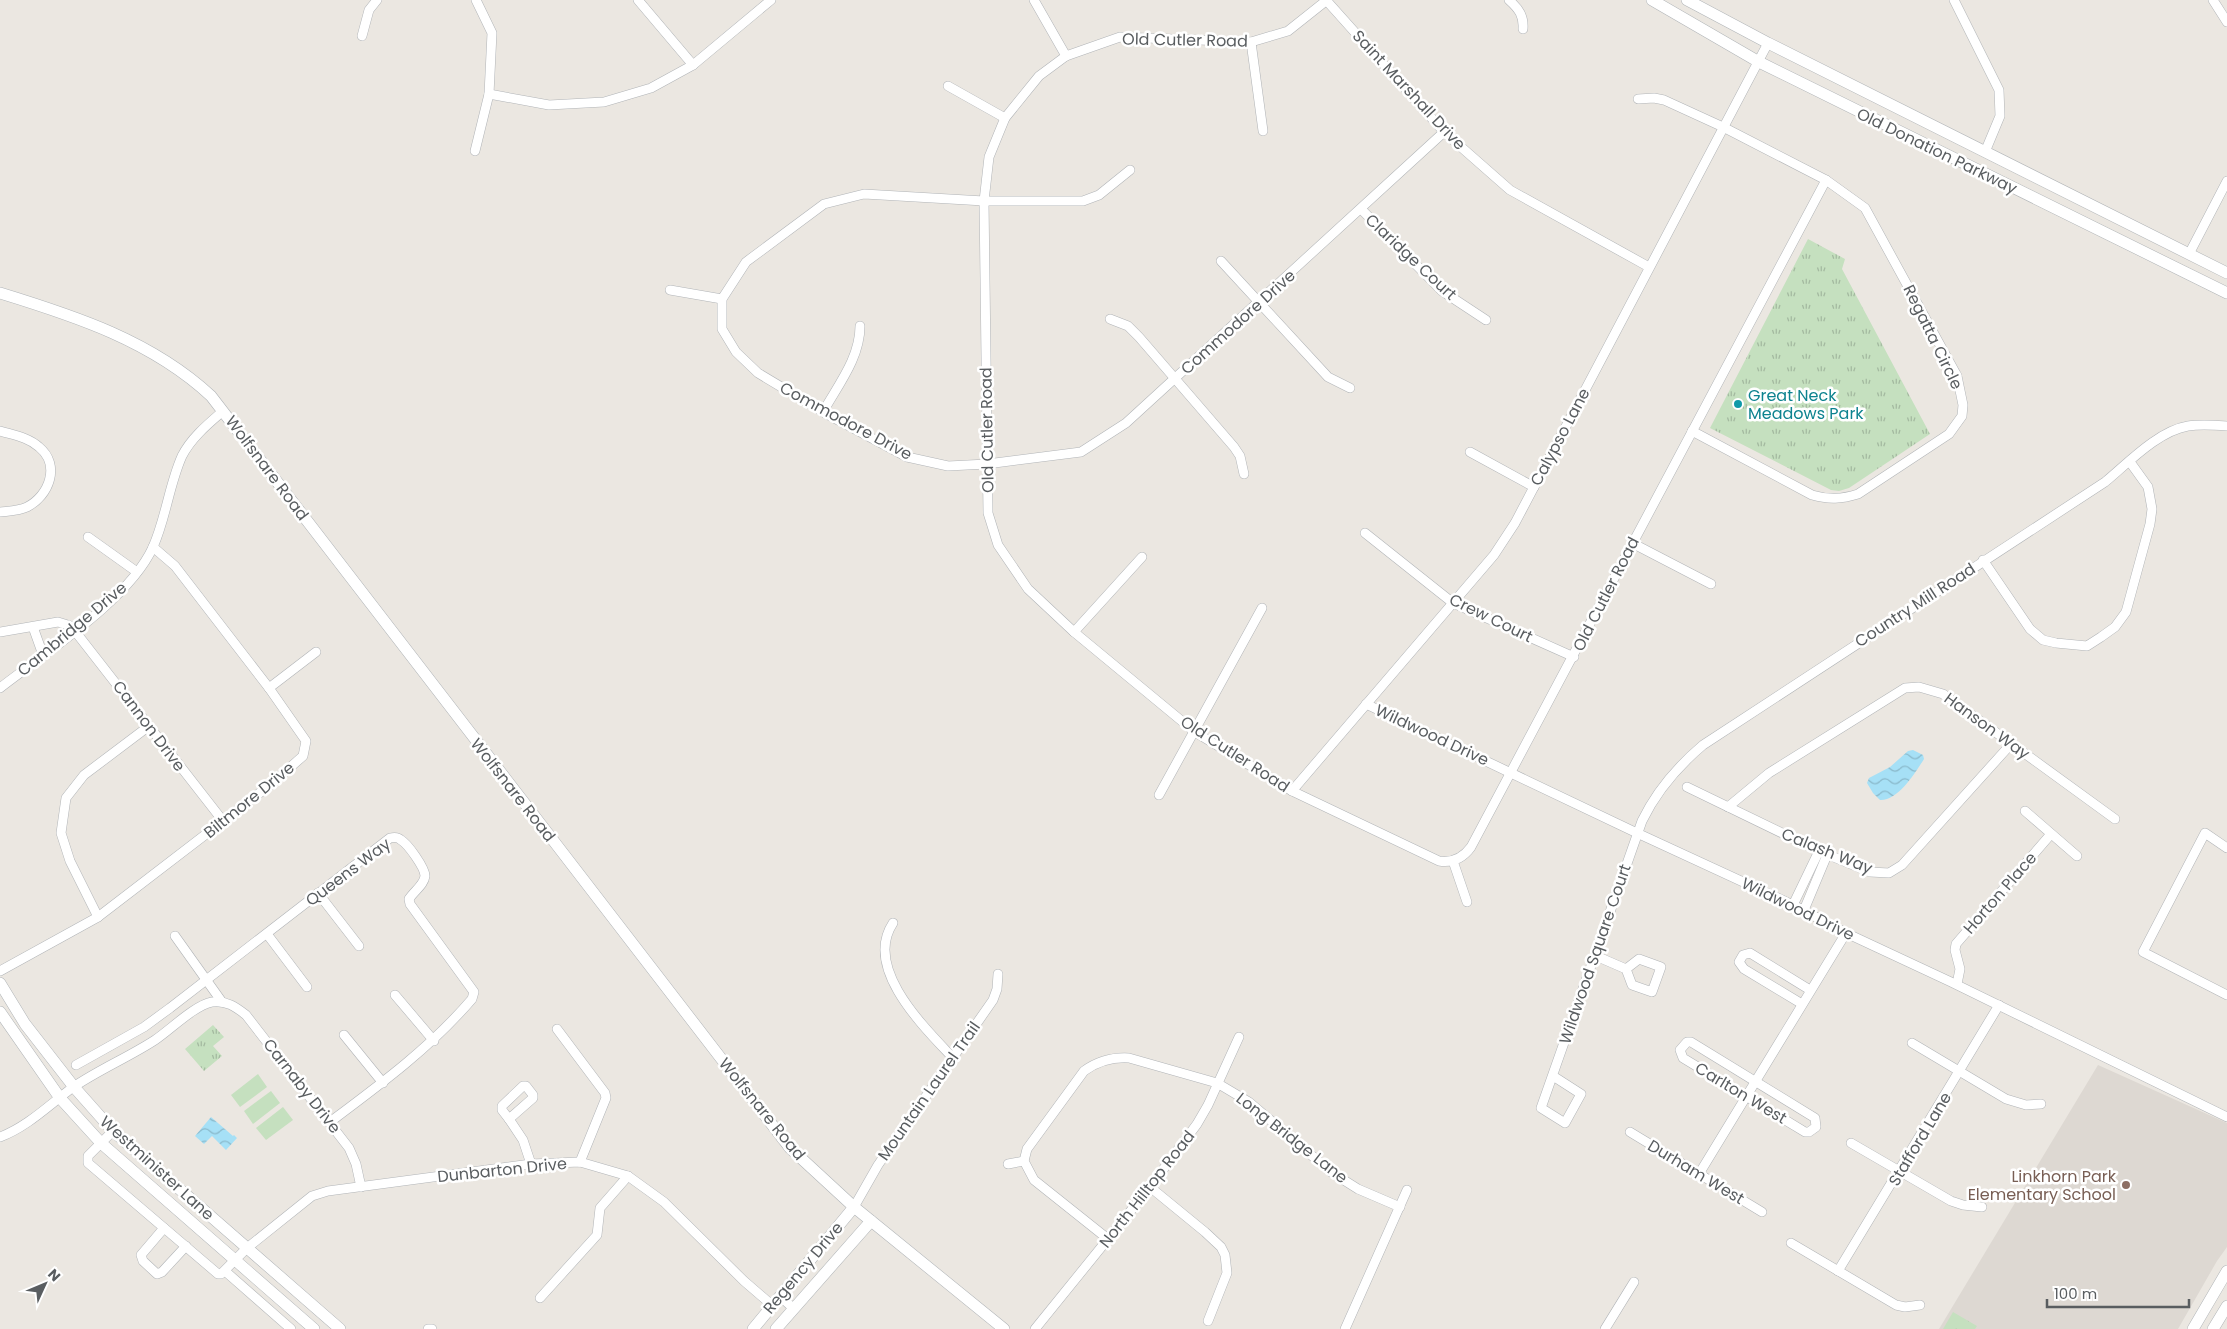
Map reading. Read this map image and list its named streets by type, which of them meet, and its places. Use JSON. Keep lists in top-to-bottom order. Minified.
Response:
{"streets":{"street":["Old Cutler Road","Saint Marshall Drive","Old Donation Parkway","Claridge Court","Commodore Drive","Regatta Circle","Calypso Lane","Wolfsnare Road","Country Mill Road","Crew Court","Cambridge Drive","Cannon Drive","Hanson Way","Wildwood Drive","Biltmore Drive","Calash Way","Queens Way","Horton Place","Wildwood Square Court","Carnaby Drive","Mountain Laurel Trail","Carlton West","Long Bridge Lane","Stafford Lane","Westminister Lane","Dunbarton Drive","Durham West","North Hilltop Road","Regency Drive"]},"crossings":[["Old Cutler Road","Saint Marshall Drive"],["Old Cutler Road","Commodore Drive"],["Old Cutler Road","Regatta Circle"],["Old Cutler Road","Calypso Lane"],["Old Cutler Road","Crew Court"],["Old Cutler Road","Wildwood Drive"],["Saint Marshall Drive","Commodore Drive"],["Saint Marshall Drive","Calypso Lane"],["Old Donation Parkway","Calypso Lane"],["Claridge Court","Commodore Drive"],["Regatta Circle","Calypso Lane"],["Calypso Lane","Crew Court"],["Calypso Lane","Wildwood Drive"],["Wolfsnare Road","Cambridge Drive"],["Wolfsnare Road","Mountain Laurel Trail"],["Wolfsnare Road","Regency Drive"],["Country Mill Road","Wildwood Drive"],["Country Mill Road","Wildwood Square Court"],["Cambridge Drive","Cannon Drive"],["Cambridge Drive","Biltmore Drive"],["Cannon Drive","Biltmore Drive"],["Hanson Way","Calash Way"],["Wildwood Drive","Horton Place"],["Wildwood Drive","Wildwood Square Court"],["Wildwood Drive","Stafford Lane"],["Queens Way","Carnaby Drive"],["Carnaby Drive","Dunbarton Drive"],["Mountain Laurel Trail","Regency Drive"],["Long Bridge Lane","North Hilltop Road"],["Westminister Lane","Dunbarton Drive"],["Dunbarton Drive","Regency Drive"]],"places":["Great Neck Meadows Park","Linkhorn Park Elementary School"],"scale_bar":"100 m","north":"top right"}
